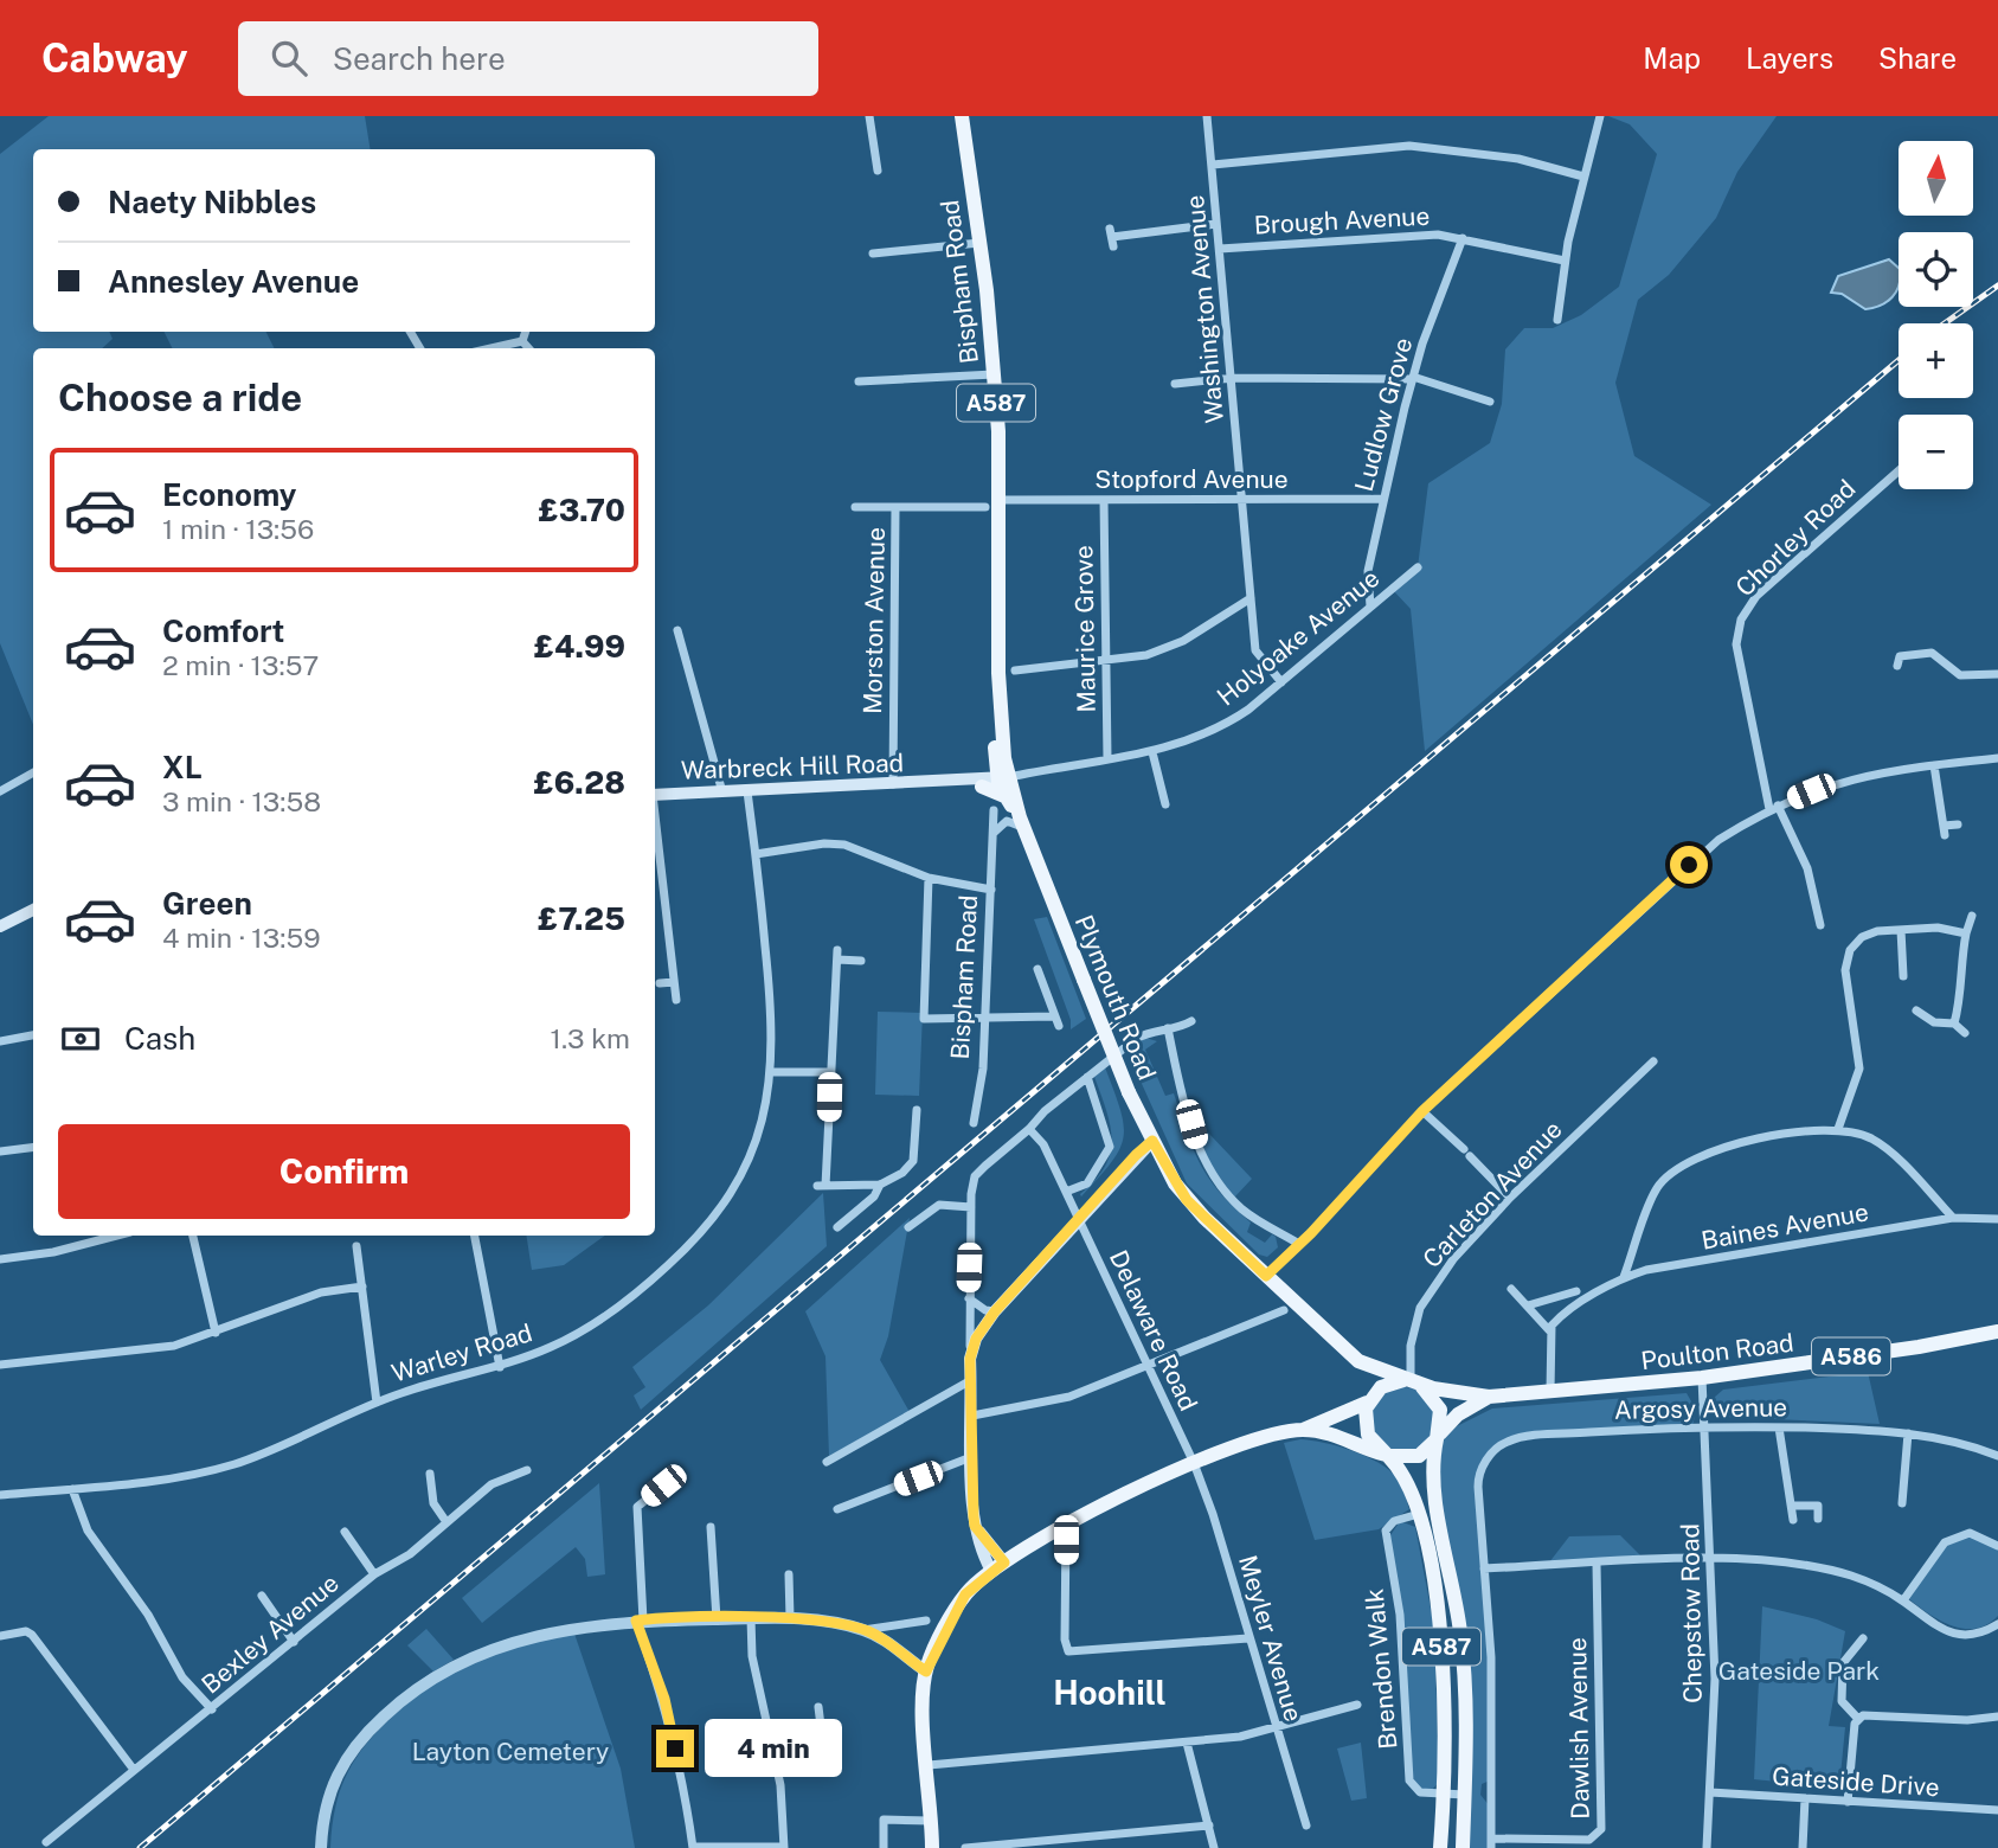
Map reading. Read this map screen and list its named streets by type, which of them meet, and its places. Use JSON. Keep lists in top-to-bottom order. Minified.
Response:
{"streets":{"main road":["Bispham Road","A587","Warbreck Hill Road","Plymouth Road","Poulton Road","A586"],"street":["Brough Avenue","Washington Avenue","Ludlow Grove","Stopford Avenue","Chorley Road","Morston Avenue","Maurice Grove","Holyoake Avenue","Carleton Avenue","Baines Avenue","Delaware Road","Warley Road","Argosy Avenue","Chepstow Road","Bexley Avenue","Meyler Avenue","Brendon Walk","Dawlish Avenue","Gateside Drive"]},"crossings":[["Brough Avenue","Washington Avenue"],["Brough Avenue","Ludlow Grove"],["Bispham Road","Stopford Avenue"],["Bispham Road","Holyoake Avenue"],["Bispham Road","Warbreck Hill Road"],["Bispham Road","Plymouth Road"],["Washington Avenue","Stopford Avenue"],["Washington Avenue","Holyoake Avenue"],["A587","Plymouth Road"],["A587","Carleton Avenue"],["A587","Poulton Road"],["A587","Brendon Walk"],["Ludlow Grove","Stopford Avenue"],["Ludlow Grove","Holyoake Avenue"],["Stopford Avenue","Morston Avenue"],["Stopford Avenue","Maurice Grove"],["Morston Avenue","Warbreck Hill Road"],["Maurice Grove","Holyoake Avenue"],["Holyoake Avenue","Warbreck Hill Road"],["Holyoake Avenue","Plymouth Road"],["Warbreck Hill Road","Plymouth Road"],["Warbreck Hill Road","Warley Road"],["Plymouth Road","Carleton Avenue"],["Plymouth Road","Poulton Road"],["Carleton Avenue","Poulton Road"],["Delaware Road","Meyler Avenue"],["Poulton Road","Chepstow Road"],["Argosy Avenue","Chepstow Road"],["Chepstow Road","Gateside Drive"]],"districts":["Hoohill"],"parks":["Gateside Park","Layton Cemetery"],"north":"top","page":{"header":"Cabway","search":"Search here","nav":["Map","Layers","Share"],"map_buttons":["+","−"],"banner":["Naety Nibbles","Annesley Avenue"],"heading":"Choose a ride","list":[{"name":"Economy","note":"1 min · 13:56","value":"£3.70"},{"name":"Comfort","note":"2 min · 13:57","value":"£4.99"},{"name":"XL","note":"3 min · 13:58","value":"£6.28"},{"name":"Green","note":"4 min · 13:59","value":"£7.25"}],"pay":["Cash","1.3 km"],"buttons":"Confirm","bubble":"4 min"}}
